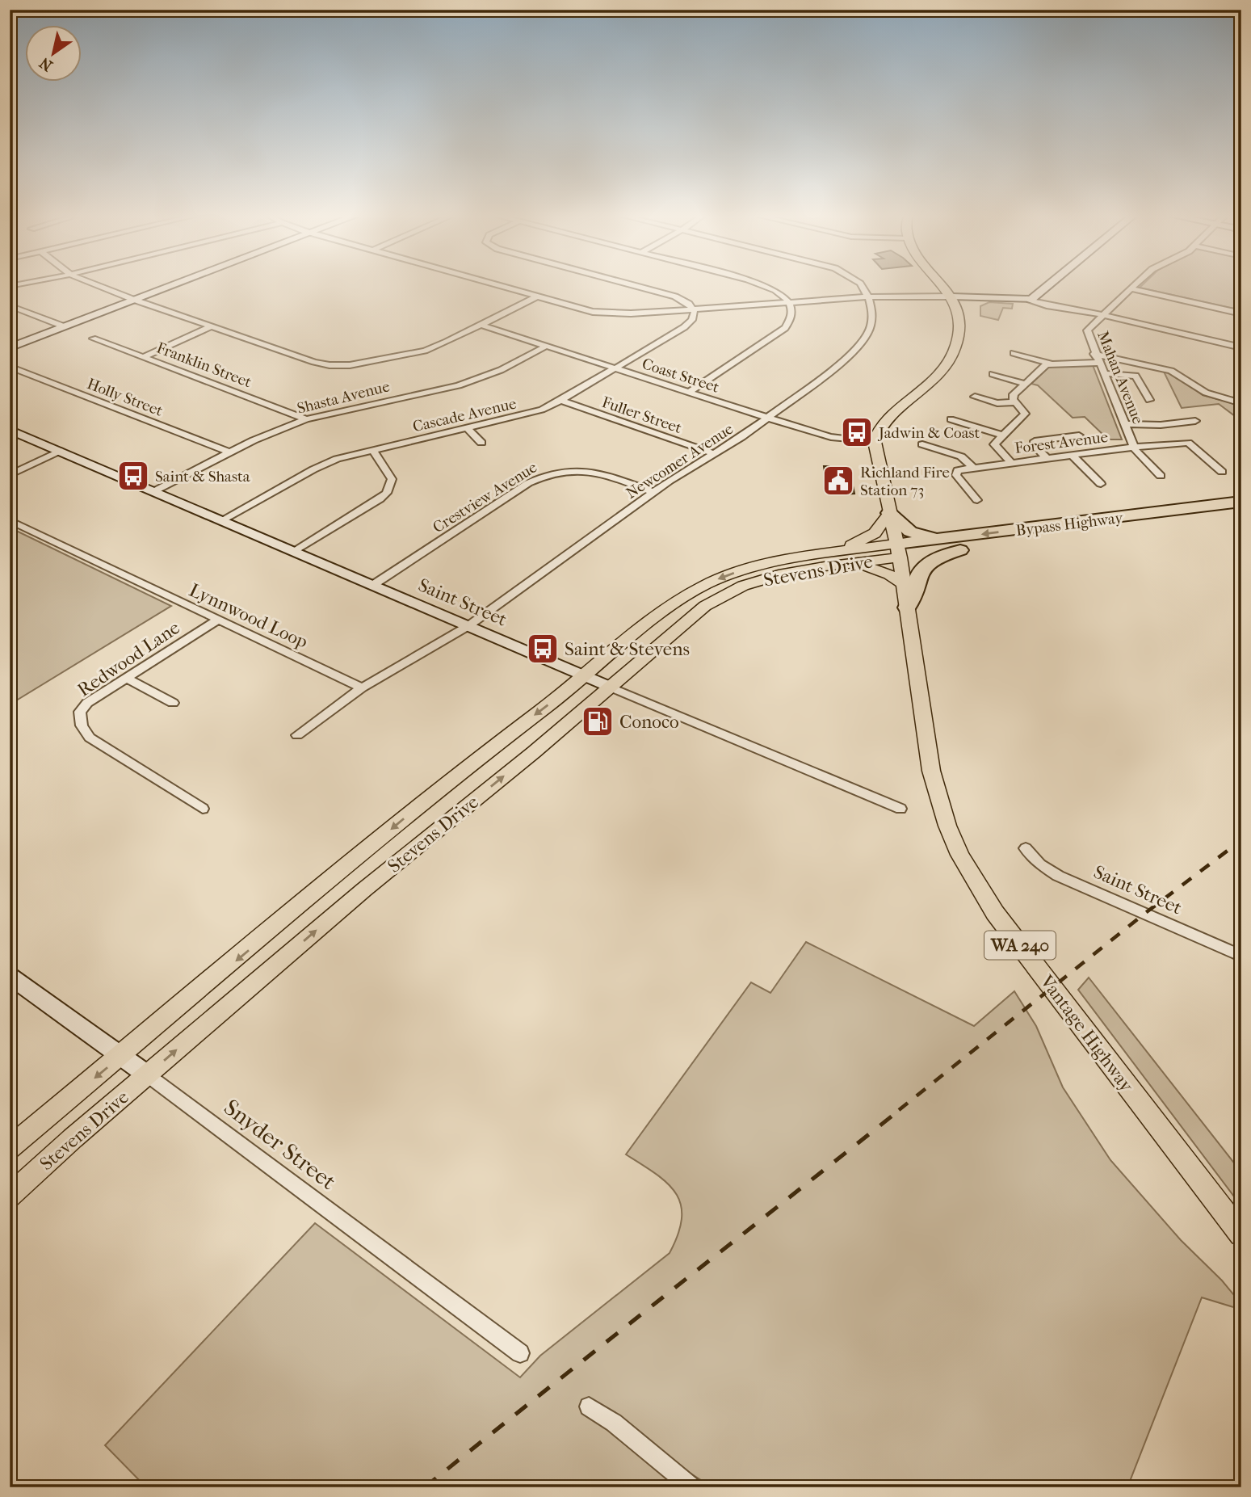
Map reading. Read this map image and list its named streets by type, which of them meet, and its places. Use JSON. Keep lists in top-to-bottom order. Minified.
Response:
{"streets":{"highway":["Bypass Highway"],"main road":["Stevens Drive","WA 240","Vantage Highway"],"street":["Franklin Street","Coast Street","Mahan Avenue","Holly Street","Shasta Avenue","Cascade Avenue","Fuller Street","Forest Avenue","Newcomer Avenue","Crestview Avenue","Saint Street","Lynnwood Loop","Redwood Lane","Snyder Street"]},"crossings":[["Franklin Street","Shasta Avenue"],["Coast Street","Shasta Avenue"],["Coast Street","Cascade Avenue"],["Coast Street","Newcomer Avenue"],["Coast Street","Vantage Highway"],["Mahan Avenue","Forest Avenue"],["Holly Street","Shasta Avenue"],["Shasta Avenue","Saint Street"],["Cascade Avenue","Fuller Street"],["Cascade Avenue","Saint Street"],["Fuller Street","Newcomer Avenue"],["Newcomer Avenue","Crestview Avenue"],["Newcomer Avenue","Saint Street"],["Crestview Avenue","Saint Street"],["Bypass Highway","Stevens Drive"],["Bypass Highway","Vantage Highway"],["Stevens Drive","Saint Street"],["Stevens Drive","Vantage Highway"],["Stevens Drive","Snyder Street"],["Lynnwood Loop","Redwood Lane"]],"places":{"bus stop":["Jadwin & Coast","Saint & Shasta","Saint & Stevens"],"public building":["Richland Fire Station 73"],"fuel station":["Conoco"]},"north":"bottom left"}
